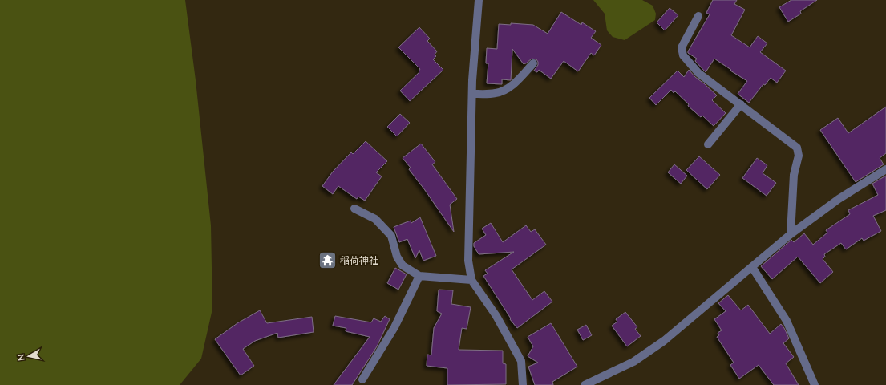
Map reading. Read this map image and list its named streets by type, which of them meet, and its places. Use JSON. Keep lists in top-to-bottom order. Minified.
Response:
{"places":{"temple":["稲荷神社"]},"north":"left"}
